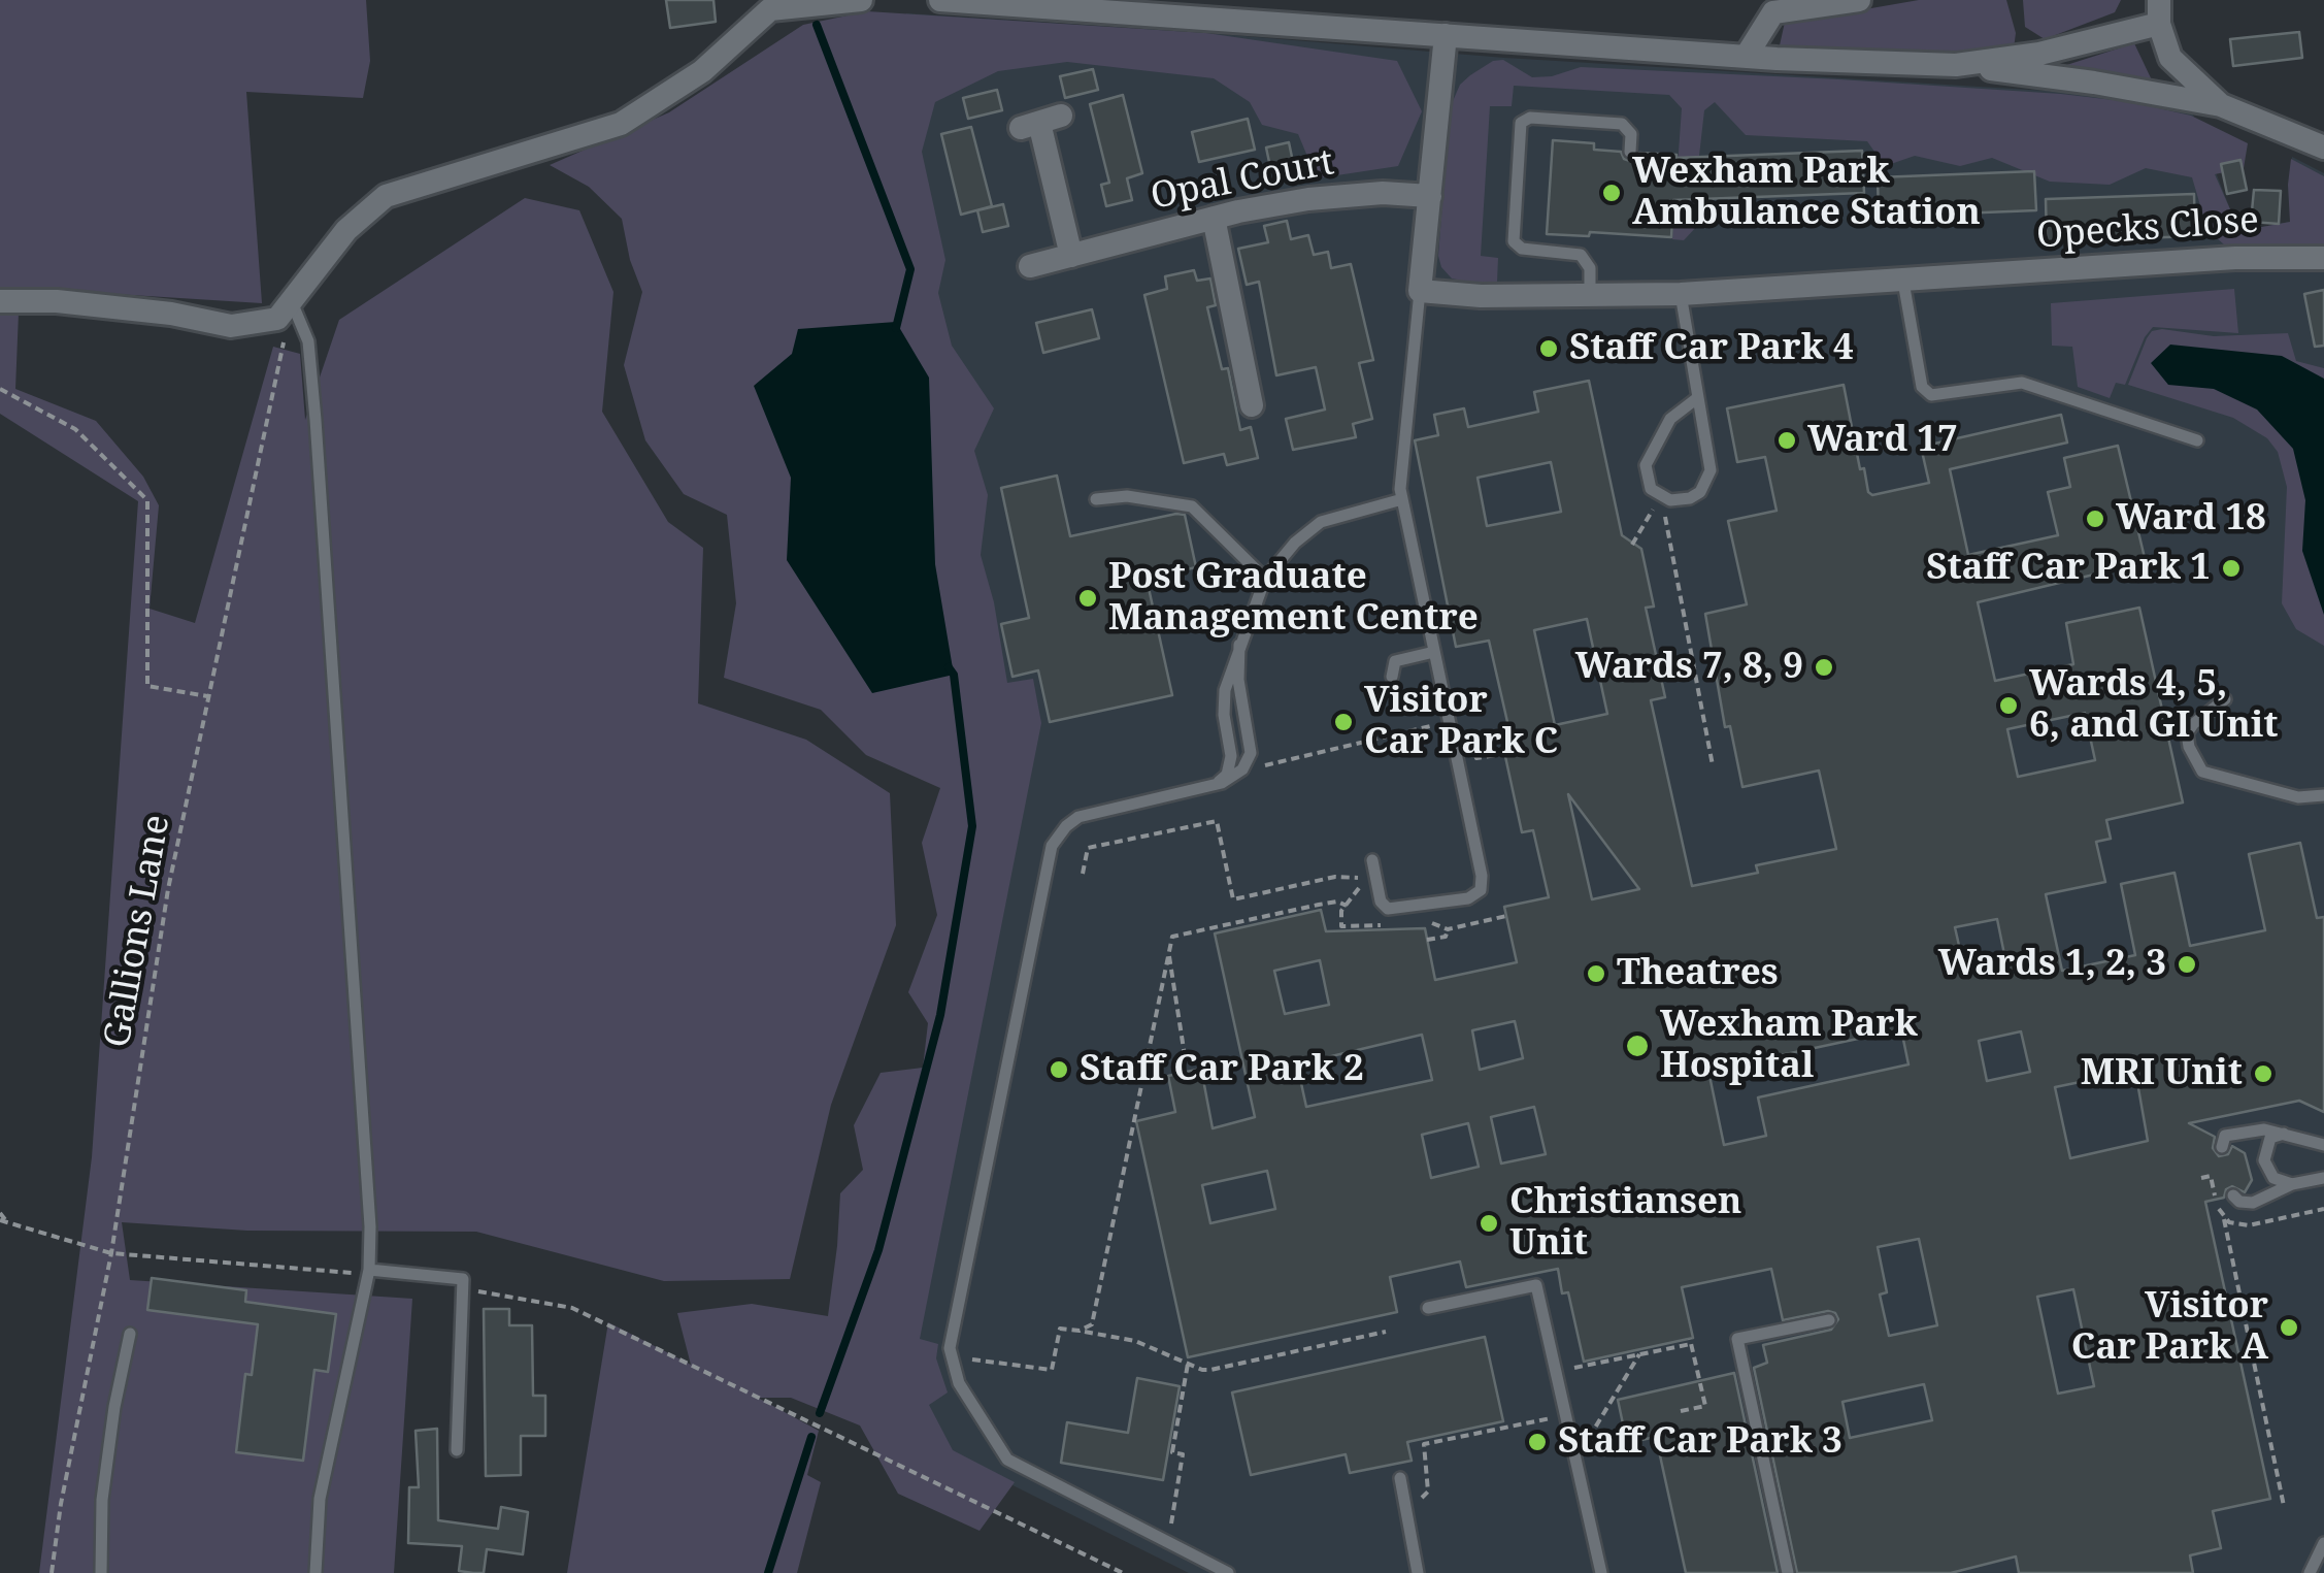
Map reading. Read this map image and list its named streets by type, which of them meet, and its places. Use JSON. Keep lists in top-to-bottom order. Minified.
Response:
{"streets":{"street":["Opal Court","Opecks Close"],"path":["Gallions Lane"]},"places":["Wexham Park Ambulance Station","Staff Car Park 4","Ward 17","Ward 18","Staff Car Park 1","Post Graduate Management Centre","Wards 7, 8, 9","Wards 4, 5, 6, and GI Unit","Visitor Car Park C","Wards 1, 2, 3","Theatres","Wexham Park Hospital","Staff Car Park 2","MRI Unit","Christiansen Unit","Visitor Car Park A","Staff Car Park 3"]}
